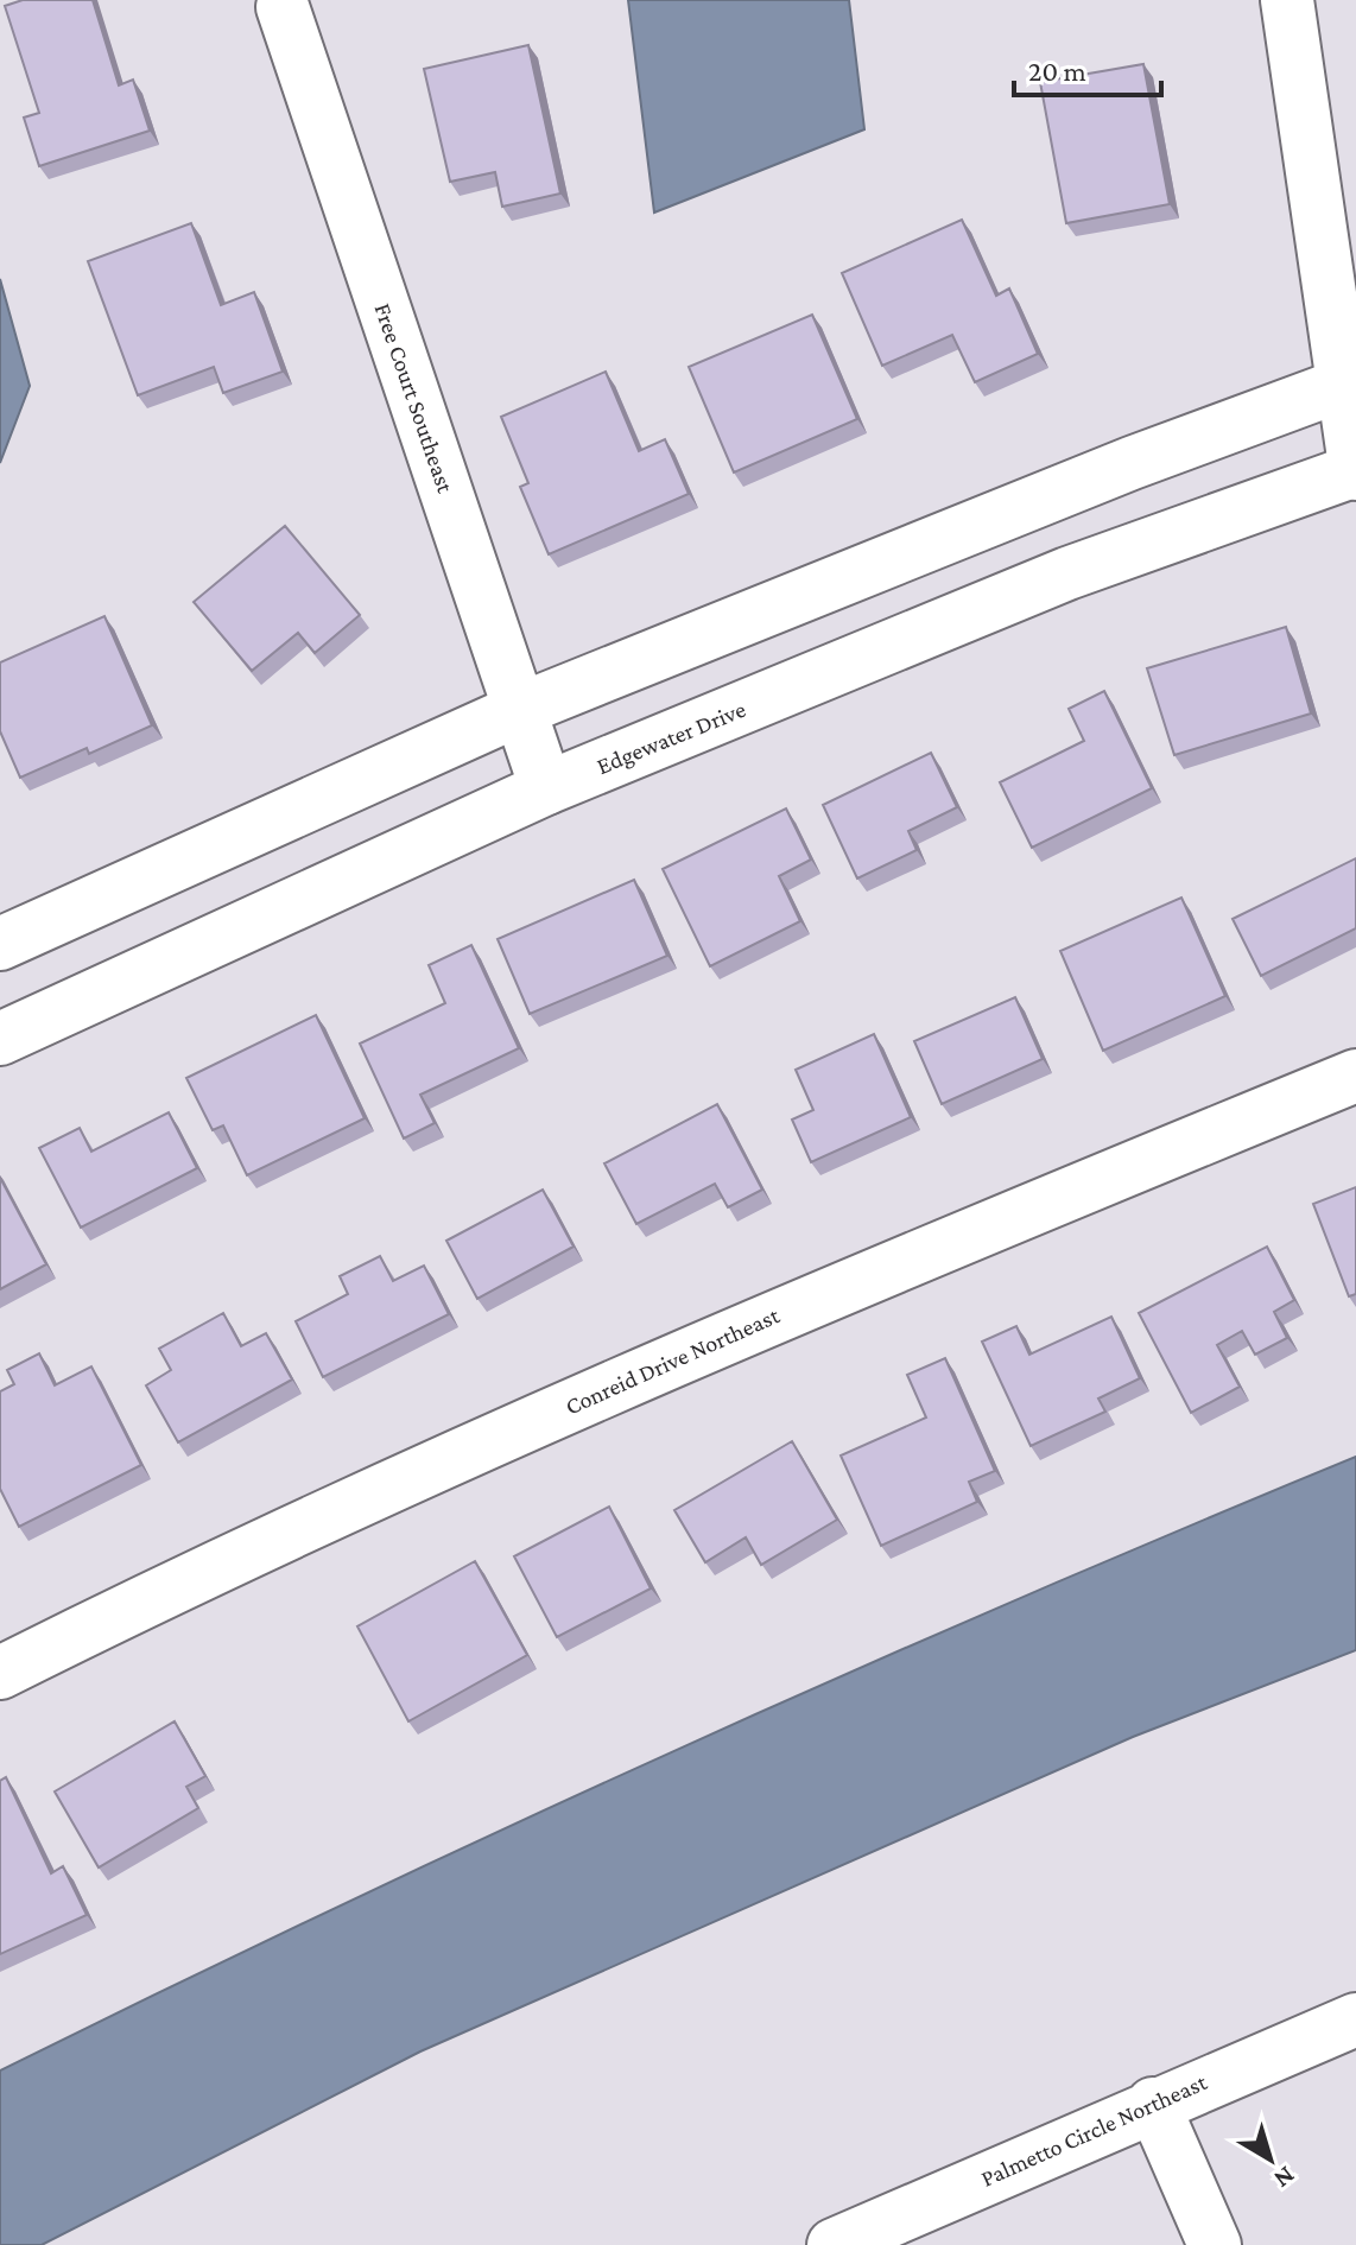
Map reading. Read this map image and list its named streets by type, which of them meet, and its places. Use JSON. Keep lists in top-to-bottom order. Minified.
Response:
{"streets":{"street":["Free Court Southeast","Edgewater Drive","Conreid Drive Northeast","Palmetto Circle Northeast"]},"crossings":[["Free Court Southeast","Edgewater Drive"]],"scale_bar":"20 m","north":"bottom right"}
